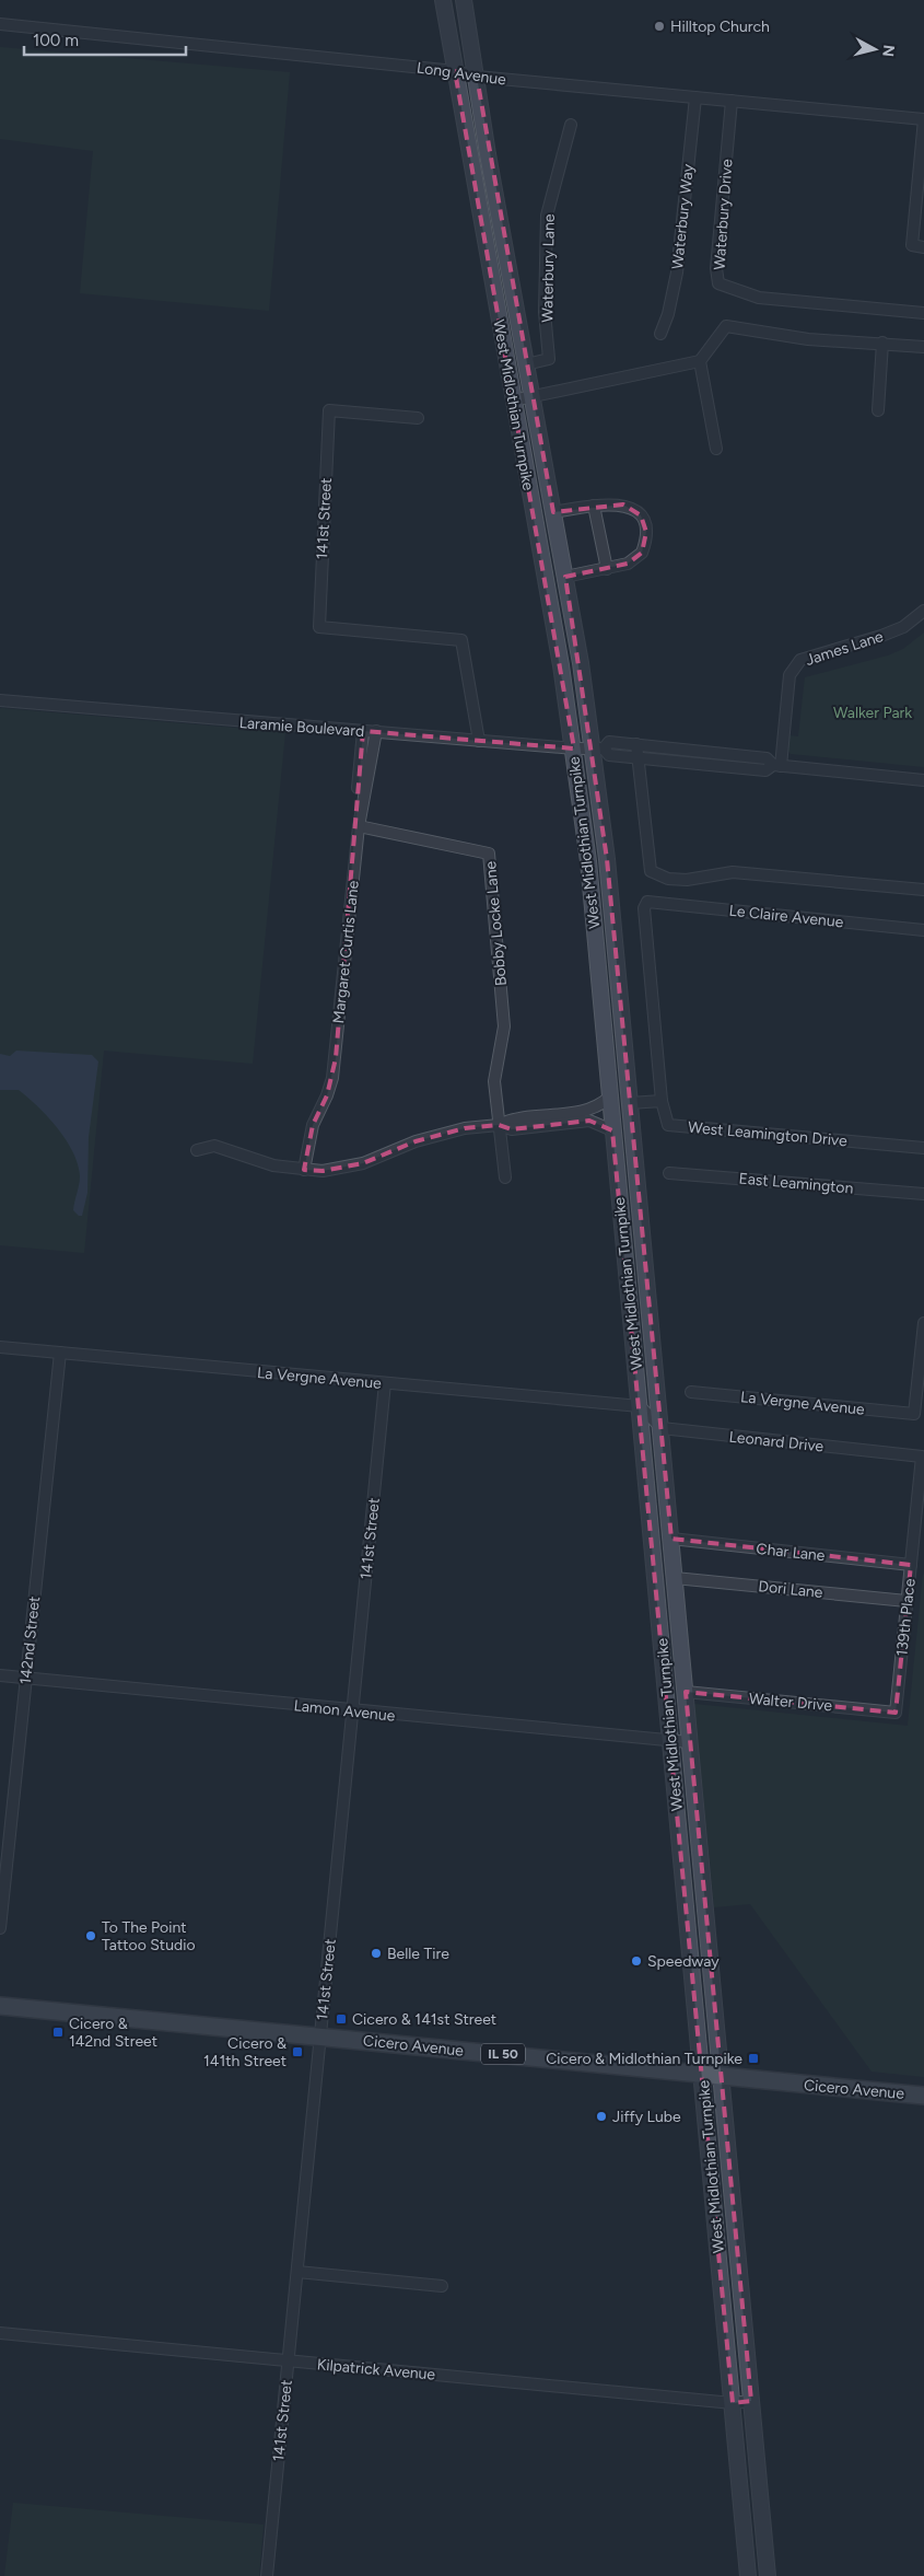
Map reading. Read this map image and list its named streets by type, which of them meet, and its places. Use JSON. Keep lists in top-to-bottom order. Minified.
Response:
{"streets":{"main road":["West Midlothian Turnpike","Cicero Avenue","IL 50"],"street":["Long Avenue","Waterbury Drive","Waterbury Way","Waterbury Lane","141st Street","James Lane","Laramie Boulevard","Le Claire Avenue","Bobby Locke Lane","Margaret Curtis Lane","West Leamington Drive","East Leamington","La Vergne Avenue","Leonard Drive","Char Lane","Dori Lane","139th Place","142nd Street","Walter Drive","Lamon Avenue","Kilpatrick Avenue"]},"crossings":[["Long Avenue","Waterbury Drive"],["Long Avenue","Waterbury Way"],["Long Avenue","West Midlothian Turnpike"],["Waterbury Lane","West Midlothian Turnpike"],["West Midlothian Turnpike","Laramie Boulevard"],["West Midlothian Turnpike","La Vergne Avenue"],["West Midlothian Turnpike","Leonard Drive"],["West Midlothian Turnpike","Char Lane"],["West Midlothian Turnpike","Dori Lane"],["West Midlothian Turnpike","Walter Drive"],["West Midlothian Turnpike","Lamon Avenue"],["West Midlothian Turnpike","Cicero Avenue"],["West Midlothian Turnpike","Kilpatrick Avenue"],["141st Street","Laramie Boulevard"],["141st Street","La Vergne Avenue"],["141st Street","Lamon Avenue"],["141st Street","Cicero Avenue"],["141st Street","Kilpatrick Avenue"],["James Lane","Laramie Boulevard"],["Laramie Boulevard","Margaret Curtis Lane"],["Le Claire Avenue","West Leamington Drive"],["Bobby Locke Lane","Margaret Curtis Lane"],["La Vergne Avenue","142nd Street"],["Leonard Drive","139th Place"],["Char Lane","139th Place"],["Dori Lane","139th Place"],["139th Place","Walter Drive"],["142nd Street","Lamon Avenue"]],"parks":["Walker Park"],"places":{"other":["Hilltop Church","To The Point Tattoo Studio","Belle Tire","Speedway","Jiffy Lube"],"transit":["Cicero & 141st Street","Cicero & 142nd Street","Cicero & 141th Street","Cicero & Midlothian Turnpike"]},"scale_bar":"100 m","north":"right"}
